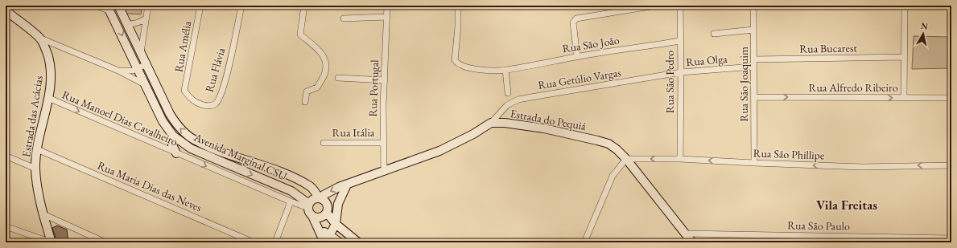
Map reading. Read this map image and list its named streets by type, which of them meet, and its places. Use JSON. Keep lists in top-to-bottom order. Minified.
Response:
{"streets":{"main road":["Estrada das Acácias","Estrada do Pequiá","Avenida Marginal CSU"],"street":["Rua São João","Rua Amélia","Rua Bucarest","Rua Olga","Rua Flávia","Rua Getúlio Vargas","Rua São Pedro","Rua São Joaquim","Rua Alfredo Ribeiro","Rua Portugal","Rua Manoel Dias Cavalheiro","Rua Itália","Rua São Phillipe","Rua Maria Dias das Neves","Rua São Paulo"]},"crossings":[["Rua São João","Rua São Pedro"],["Rua Amélia","Rua Flávia"],["Rua Bucarest","Rua São Joaquim"],["Rua Olga","Rua Getúlio Vargas"],["Rua Olga","Rua São Pedro"],["Rua Olga","Rua São Joaquim"],["Rua Getúlio Vargas","Rua São Pedro"],["Rua Getúlio Vargas","Estrada do Pequiá"],["Rua São Pedro","Rua São Phillipe"],["Rua São Joaquim","Rua Alfredo Ribeiro"],["Rua São Joaquim","Rua São Phillipe"],["Rua Portugal","Rua Itália"],["Estrada das Acácias","Rua Manoel Dias Cavalheiro"],["Estrada das Acácias","Rua Maria Dias das Neves"],["Rua Manoel Dias Cavalheiro","Avenida Marginal CSU"],["Estrada do Pequiá","Rua São Phillipe"],["Estrada do Pequiá","Rua São Paulo"]],"one_way":["Rua Alfredo Ribeiro","Rua Manoel Dias Cavalheiro","Rua São Phillipe"],"districts":["Vila Freitas"],"north":"top"}
